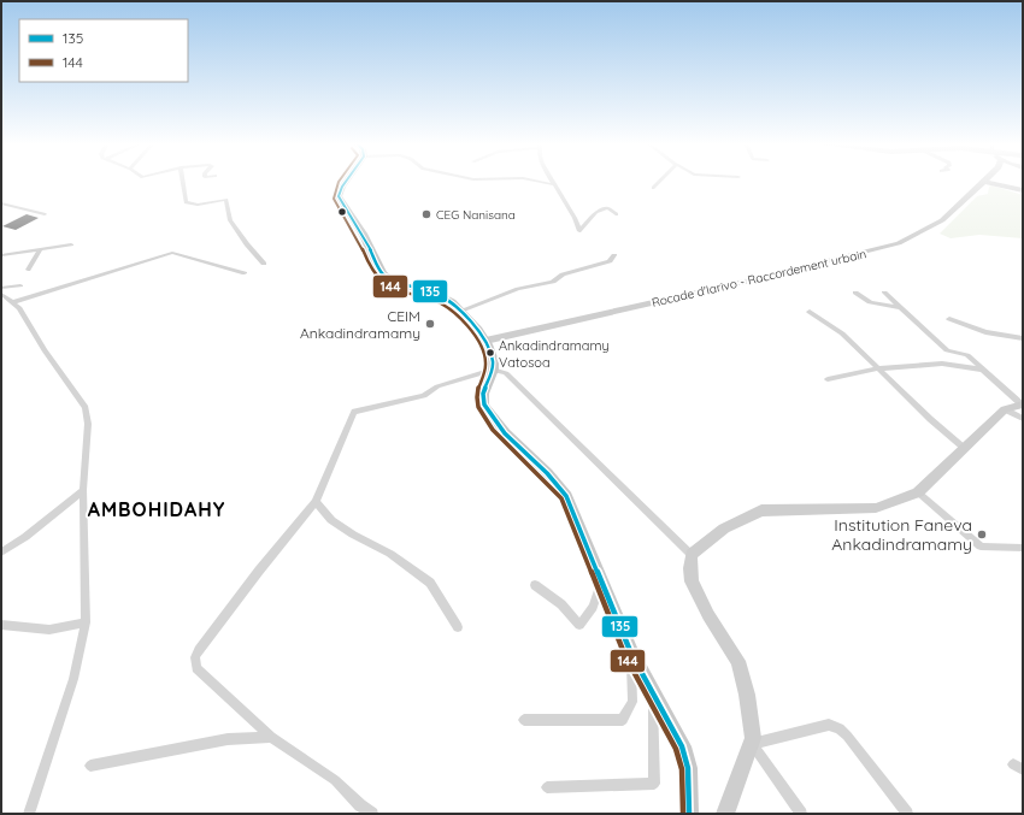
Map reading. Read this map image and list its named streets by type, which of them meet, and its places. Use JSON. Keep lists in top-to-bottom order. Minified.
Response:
{"streets":{"main road":["Rocade d'Iarivo - Raccordement urbain"]},"districts":["AMBOHIDAHY"],"places":["CEG Nanisana","CEIM Ankadindramamy","Ankadindramamy Vatosoa","Institution Faneva Ankadindramamy"],"lines":["transit line 135","transit line 144"],"legend":["135","144"]}
